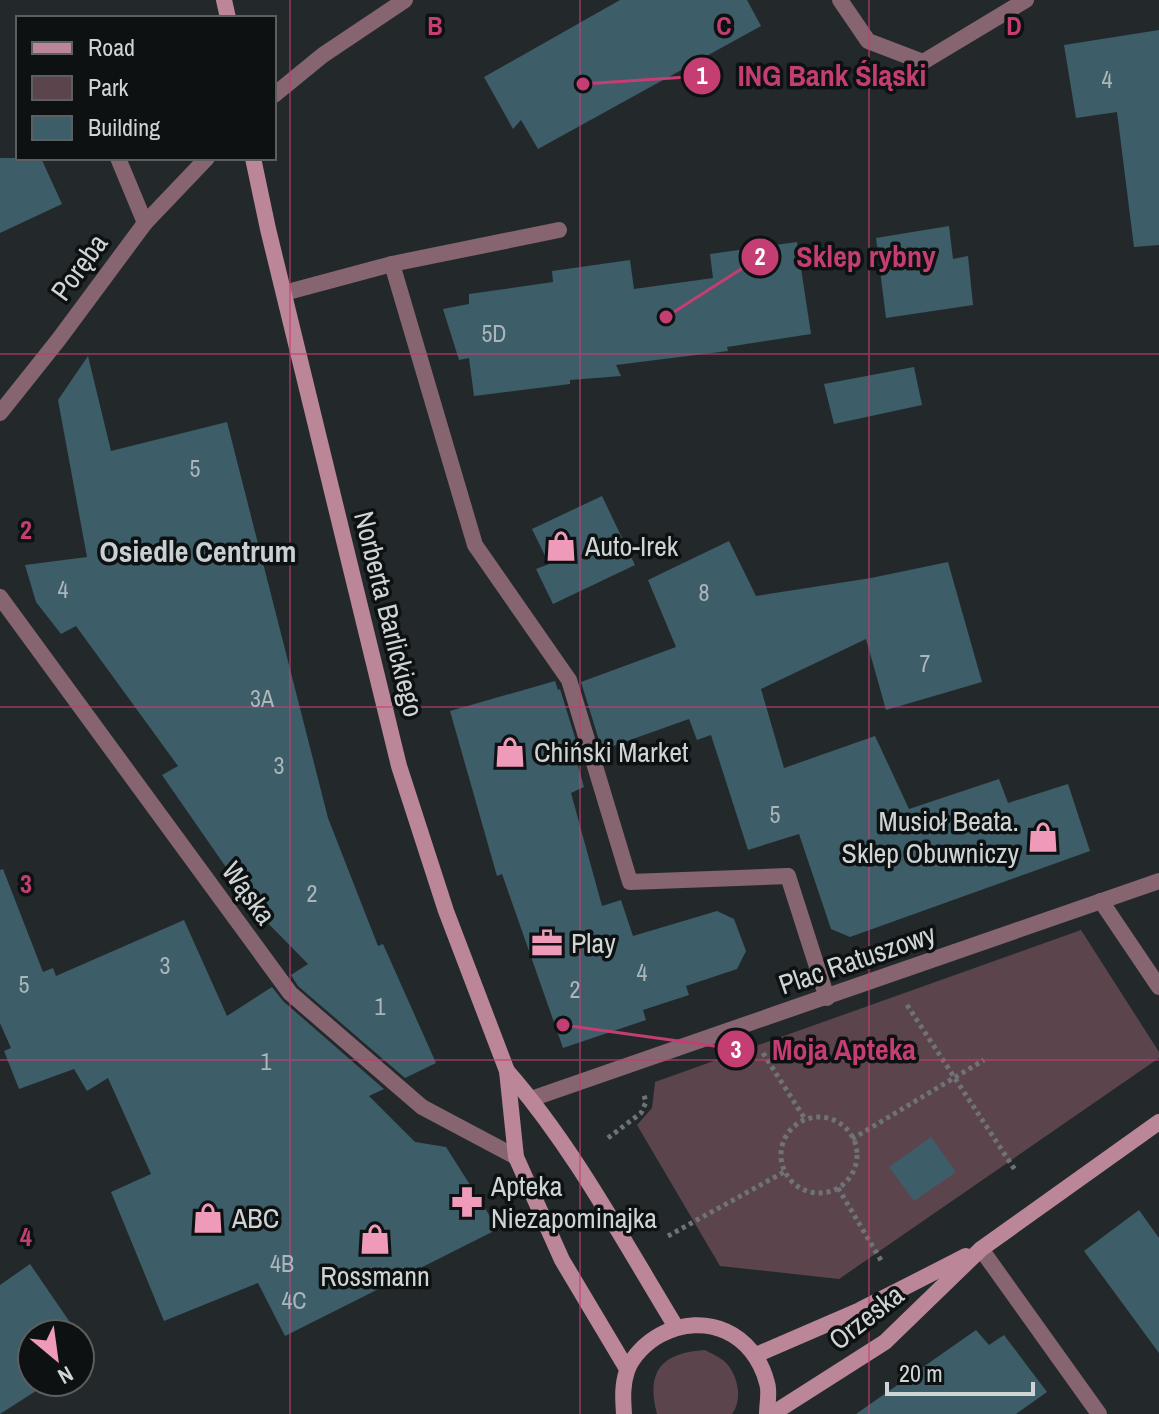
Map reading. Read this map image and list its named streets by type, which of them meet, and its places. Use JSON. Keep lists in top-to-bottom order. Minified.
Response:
{"streets":{"street":["Poręba","Norberta Barlickiego","Wąska","Plac Ratuszowy","Orzeska"]},"crossings":[["Norberta Barlickiego","Wąska"],["Norberta Barlickiego","Plac Ratuszowy"]],"districts":["Osiedle Centrum"],"places":{"other":["ING Bank Śląski","Sklep rybny","Moja Apteka"],"shop":["Auto-Irek","Chiński Market","Musioł Beata. Sklep Obuwniczy","ABC","Rossmann"],"office":["Play"],"pharmacy":["Apteka Niezapominajka"]},"house_numbers":["4","5D","5","4","8","7","3A","3","5","2","3","4","5","2","1","1","4B","4C"],"legend":["Road","Park","Building"],"scale_bar":"20 m","north":"bottom right","grid":{"columns":["B","C","D"],"rows":["2","3","4"]}}
